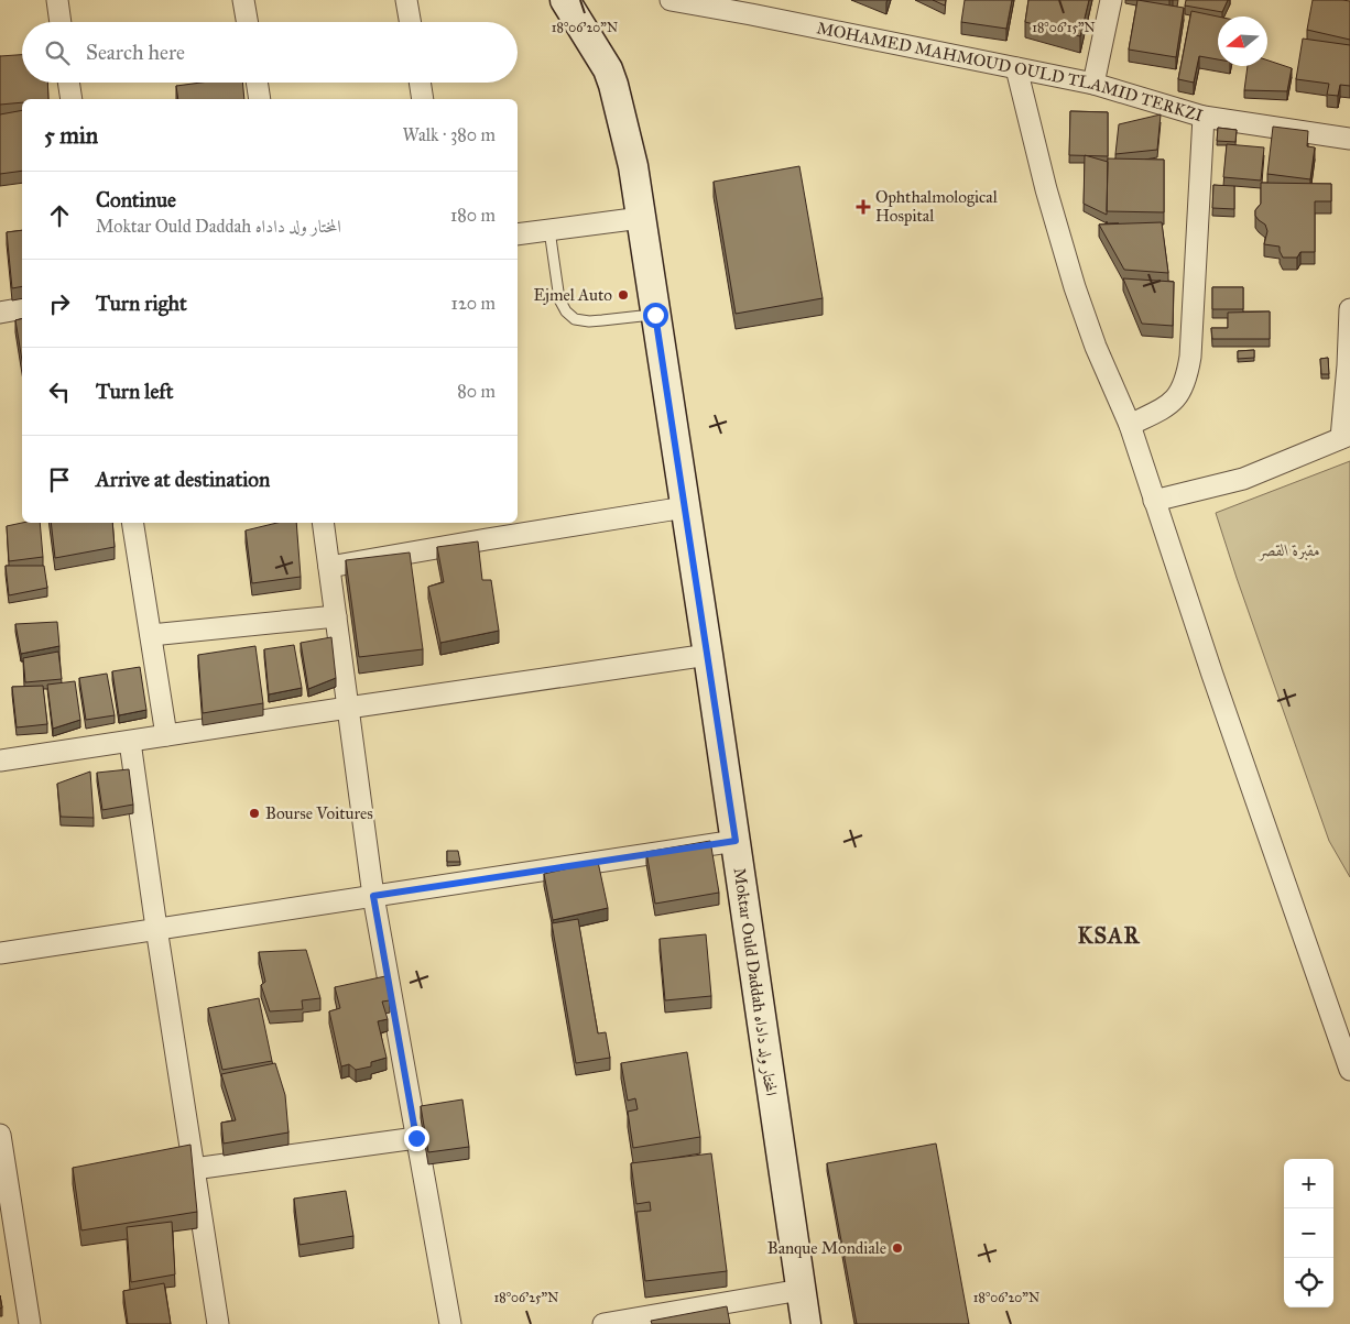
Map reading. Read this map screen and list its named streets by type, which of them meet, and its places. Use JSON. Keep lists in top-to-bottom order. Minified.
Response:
{"streets":{"main road":["Moktar Ould Daddah المختار ولد داداه"],"street":["MOHAMED MAHMOUD OULD TLAMID TERKZI"]},"districts":["KSAR"],"parks":["مقبرة القصر"],"places":{"health":["Ophthalmological Hospital"],"other":["Ejmel Auto","Bourse Voitures","Banque Mondiale"]},"north":"left","page":{"search":"Search here","heading":["5 min","Walk · 380 m"],"list":[["Continue","Moktar Ould Daddah المختار ولد داداه","180 m"],["Turn right","120 m"],["Turn left","80 m"],"Arrive at destination"],"map_buttons":["+","−"]},"coordinates":["18°06'20\"N","18°06'15\"N","18°06'25\"N"]}
